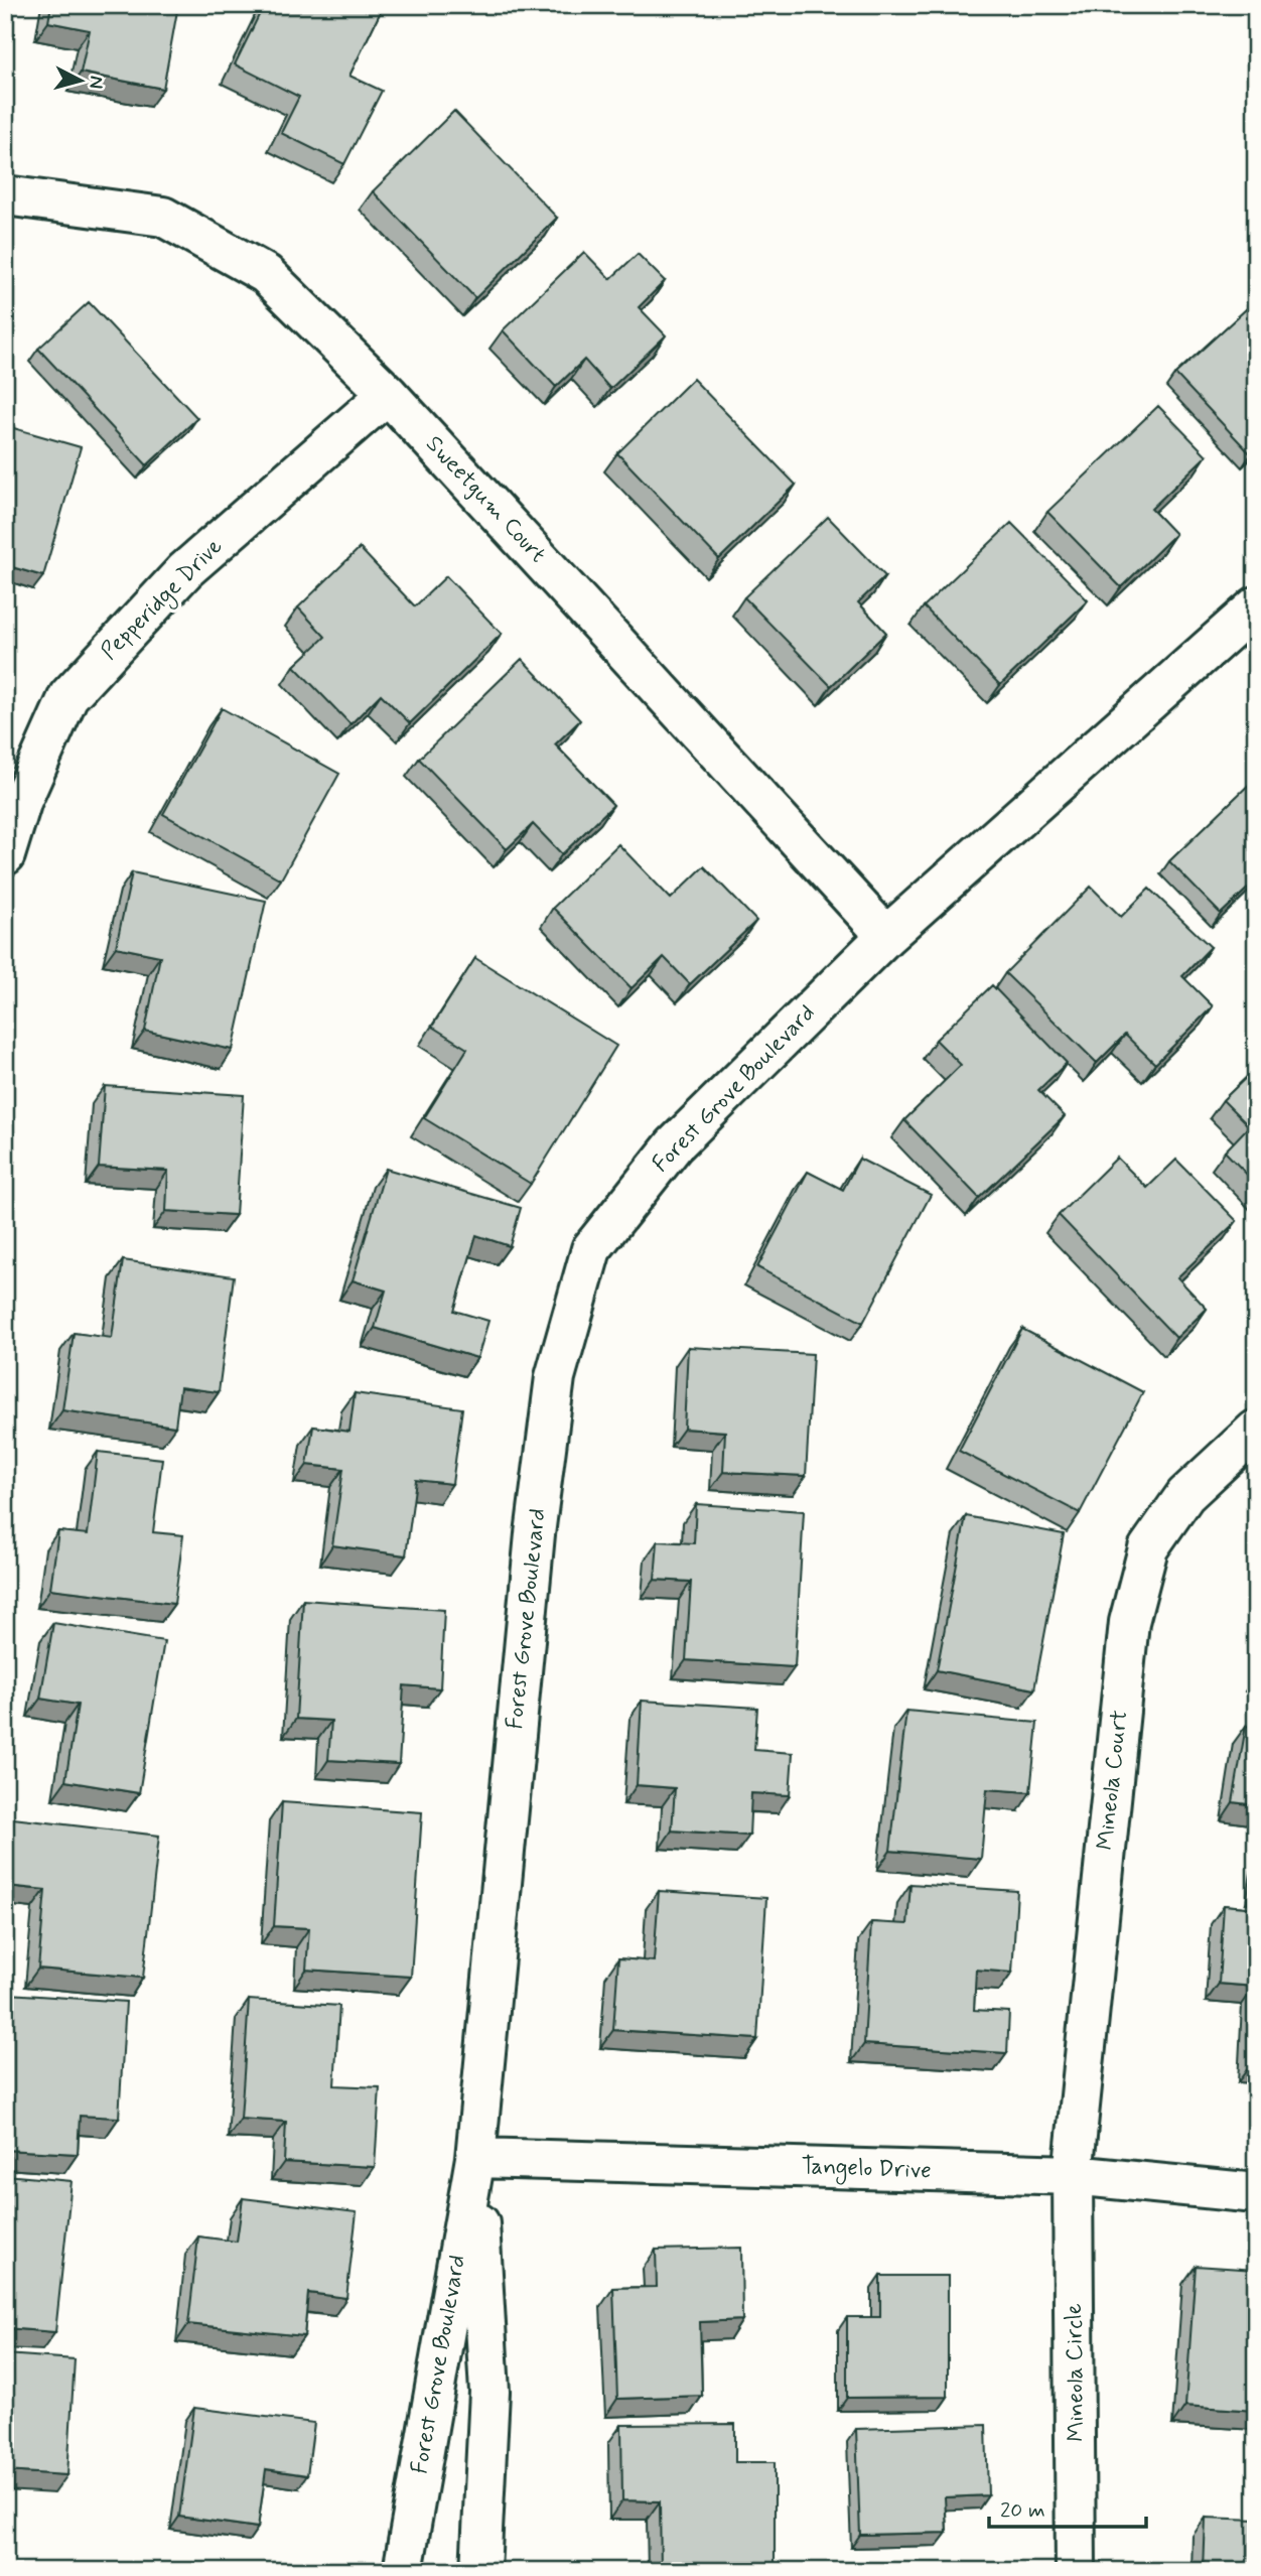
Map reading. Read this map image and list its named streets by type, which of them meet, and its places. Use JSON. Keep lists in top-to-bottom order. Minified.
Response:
{"streets":{"street":["Sweetgum Court","Pepperidge Drive","Forest Grove Boulevard","Mineola Court","Tangelo Drive","Mineola Circle"]},"crossings":[["Sweetgum Court","Pepperidge Drive"],["Sweetgum Court","Forest Grove Boulevard"],["Forest Grove Boulevard","Tangelo Drive"],["Mineola Court","Tangelo Drive"],["Mineola Court","Mineola Circle"],["Tangelo Drive","Mineola Circle"]],"scale_bar":"20 m","north":"right"}
